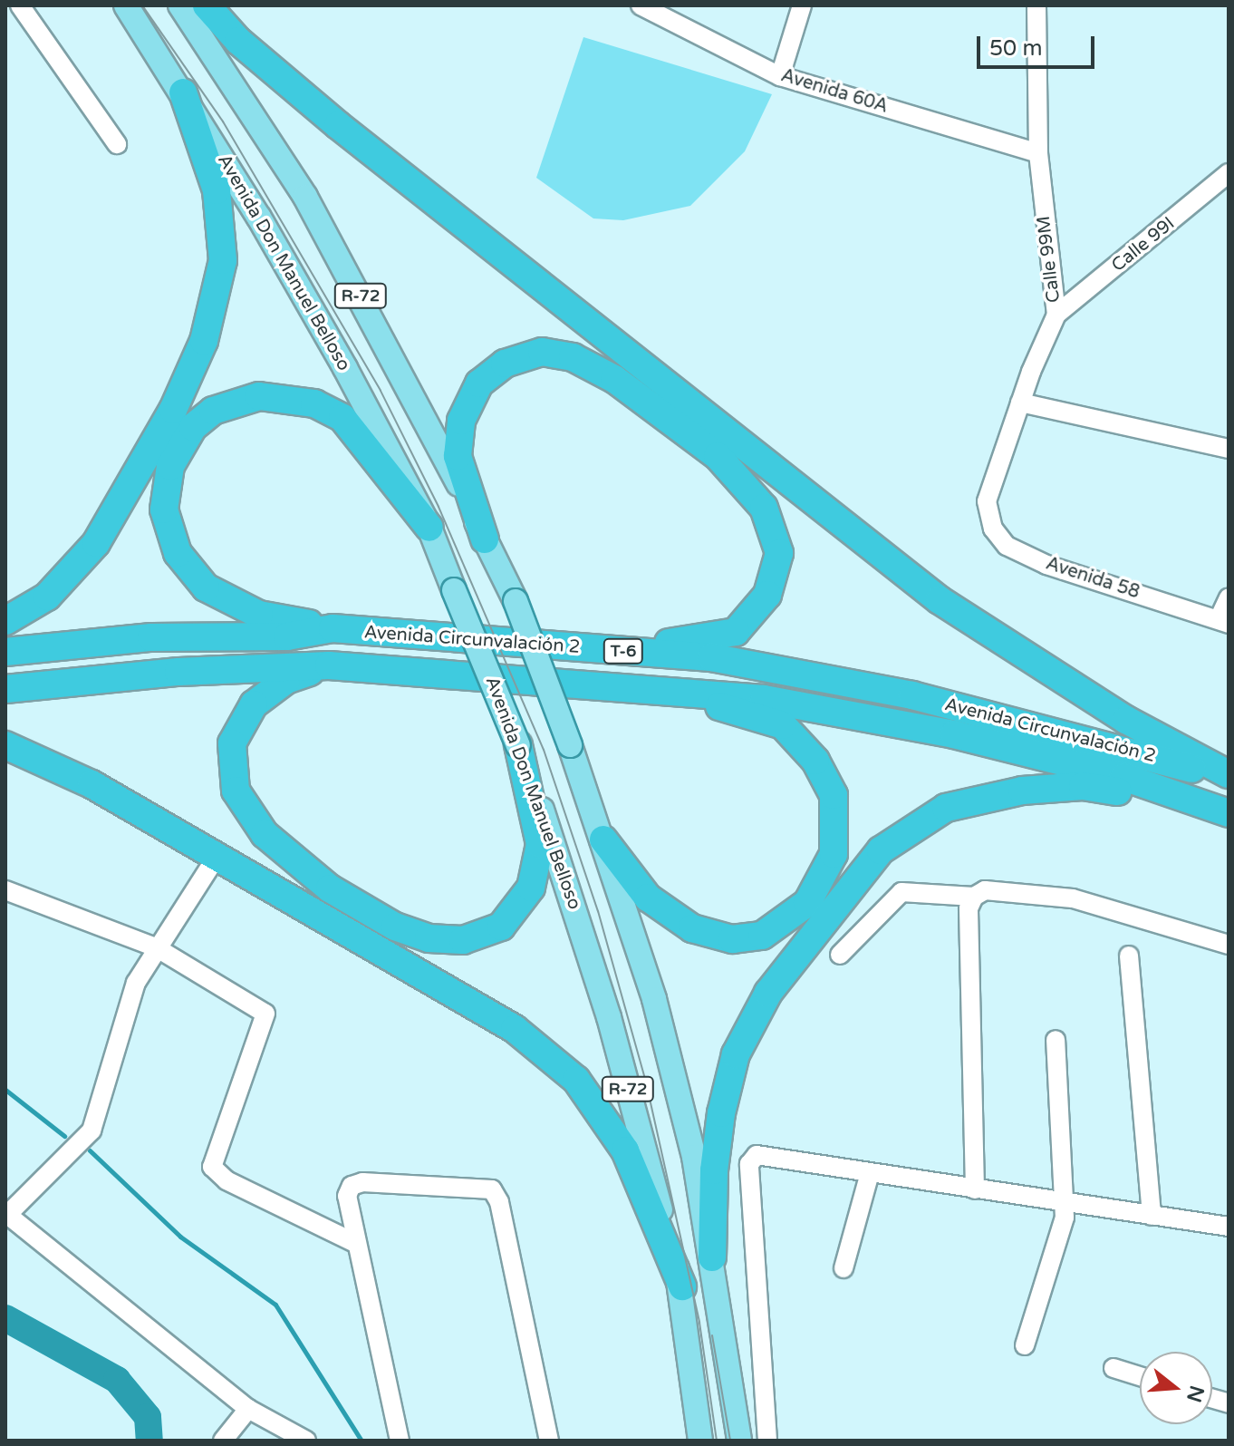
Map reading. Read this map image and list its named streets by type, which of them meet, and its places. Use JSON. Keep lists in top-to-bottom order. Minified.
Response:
{"streets":{"highway":["Avenida Circunvalación 2","T-6"],"main road":["Avenida Don Manuel Belloso","R-72"],"street":["Avenida 60A","Calle 99I","Calle 99M","Avenida 58"]},"crossings":[["Avenida 60A","Calle 99M"],["Calle 99I","Calle 99M"],["Calle 99M","Avenida 58"]],"scale_bar":"50 m","north":"right"}
